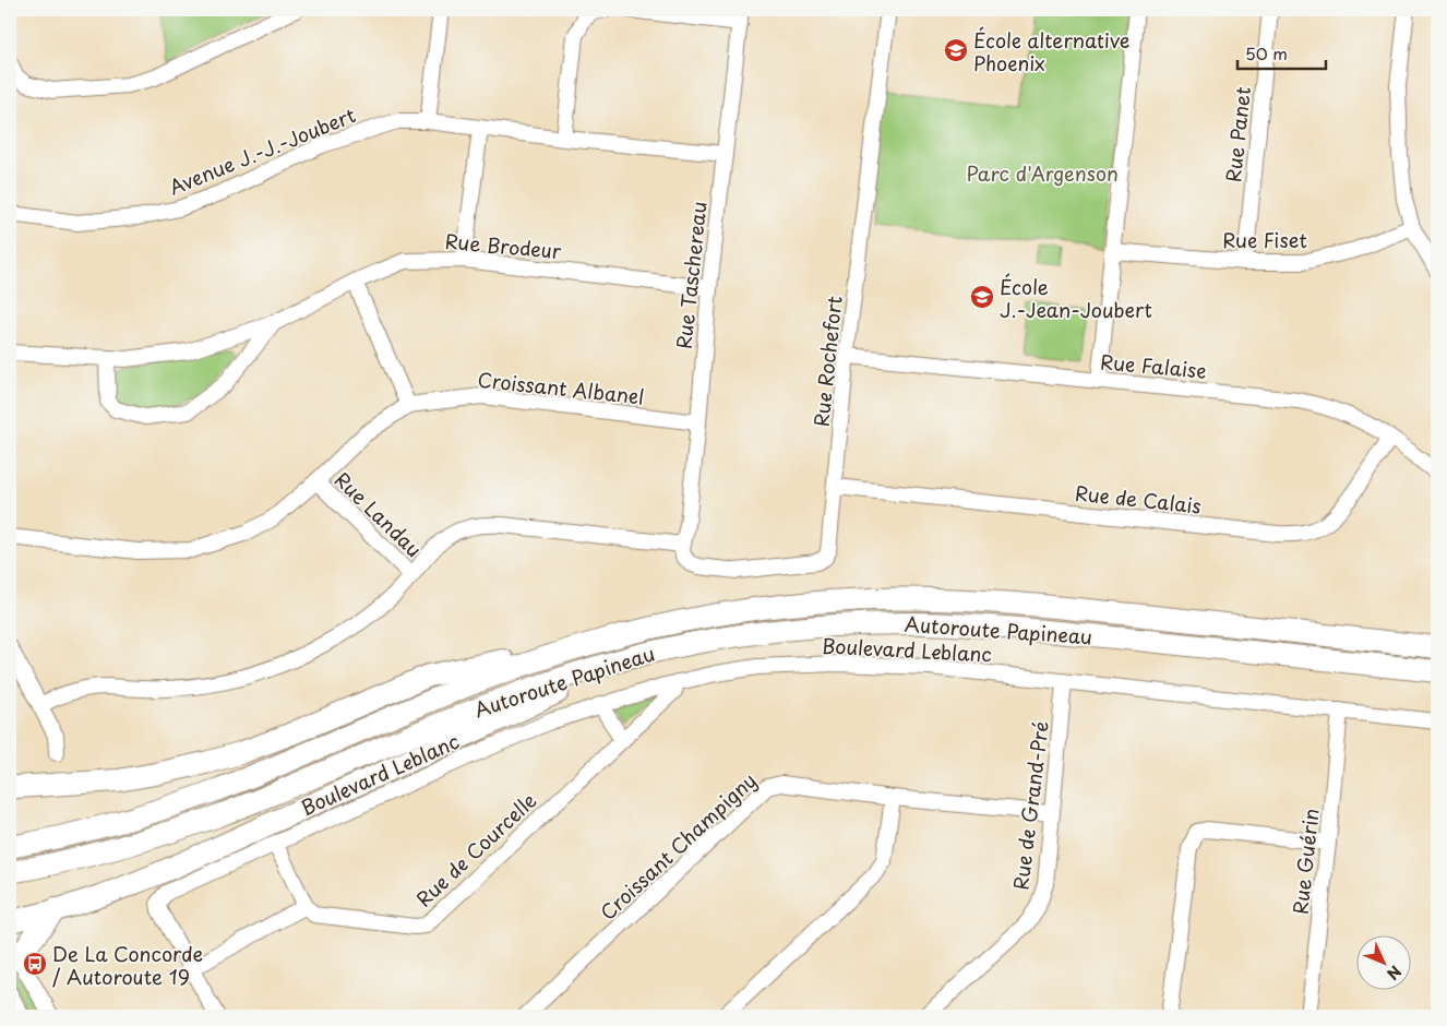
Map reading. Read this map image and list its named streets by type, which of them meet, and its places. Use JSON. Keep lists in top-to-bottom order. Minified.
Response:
{"streets":{"highway":["Autoroute Papineau"],"street":["Rue Panet","Avenue J.-J.-Joubert","Rue Fiset","Rue Brodeur","Rue Taschereau","Rue Rochefort","Rue Falaise","Croissant Albanel","Rue de Calais","Rue Landau","Boulevard Leblanc","Rue de Grand-Pré","Croissant Champigny","Rue de Courcelle","Rue Guérin"]},"crossings":[["Rue Panet","Rue Fiset"],["Avenue J.-J.-Joubert","Rue Taschereau"],["Rue Brodeur","Rue Taschereau"],["Rue Taschereau","Rue Rochefort"],["Rue Taschereau","Croissant Albanel"],["Rue Rochefort","Rue Falaise"],["Rue Rochefort","Rue de Calais"],["Rue Falaise","Rue de Calais"],["Croissant Albanel","Rue Landau"],["Boulevard Leblanc","Rue de Grand-Pré"],["Boulevard Leblanc","Rue de Courcelle"],["Boulevard Leblanc","Rue Guérin"],["Rue de Grand-Pré","Croissant Champigny"]],"parks":["Parc d'Argenson"],"places":{"school or university":["École alternative Phoenix","École J.-Jean-Joubert"],"bus stop":["De La Concorde / Autoroute 19"]},"scale_bar":"50 m","north":"bottom right"}
